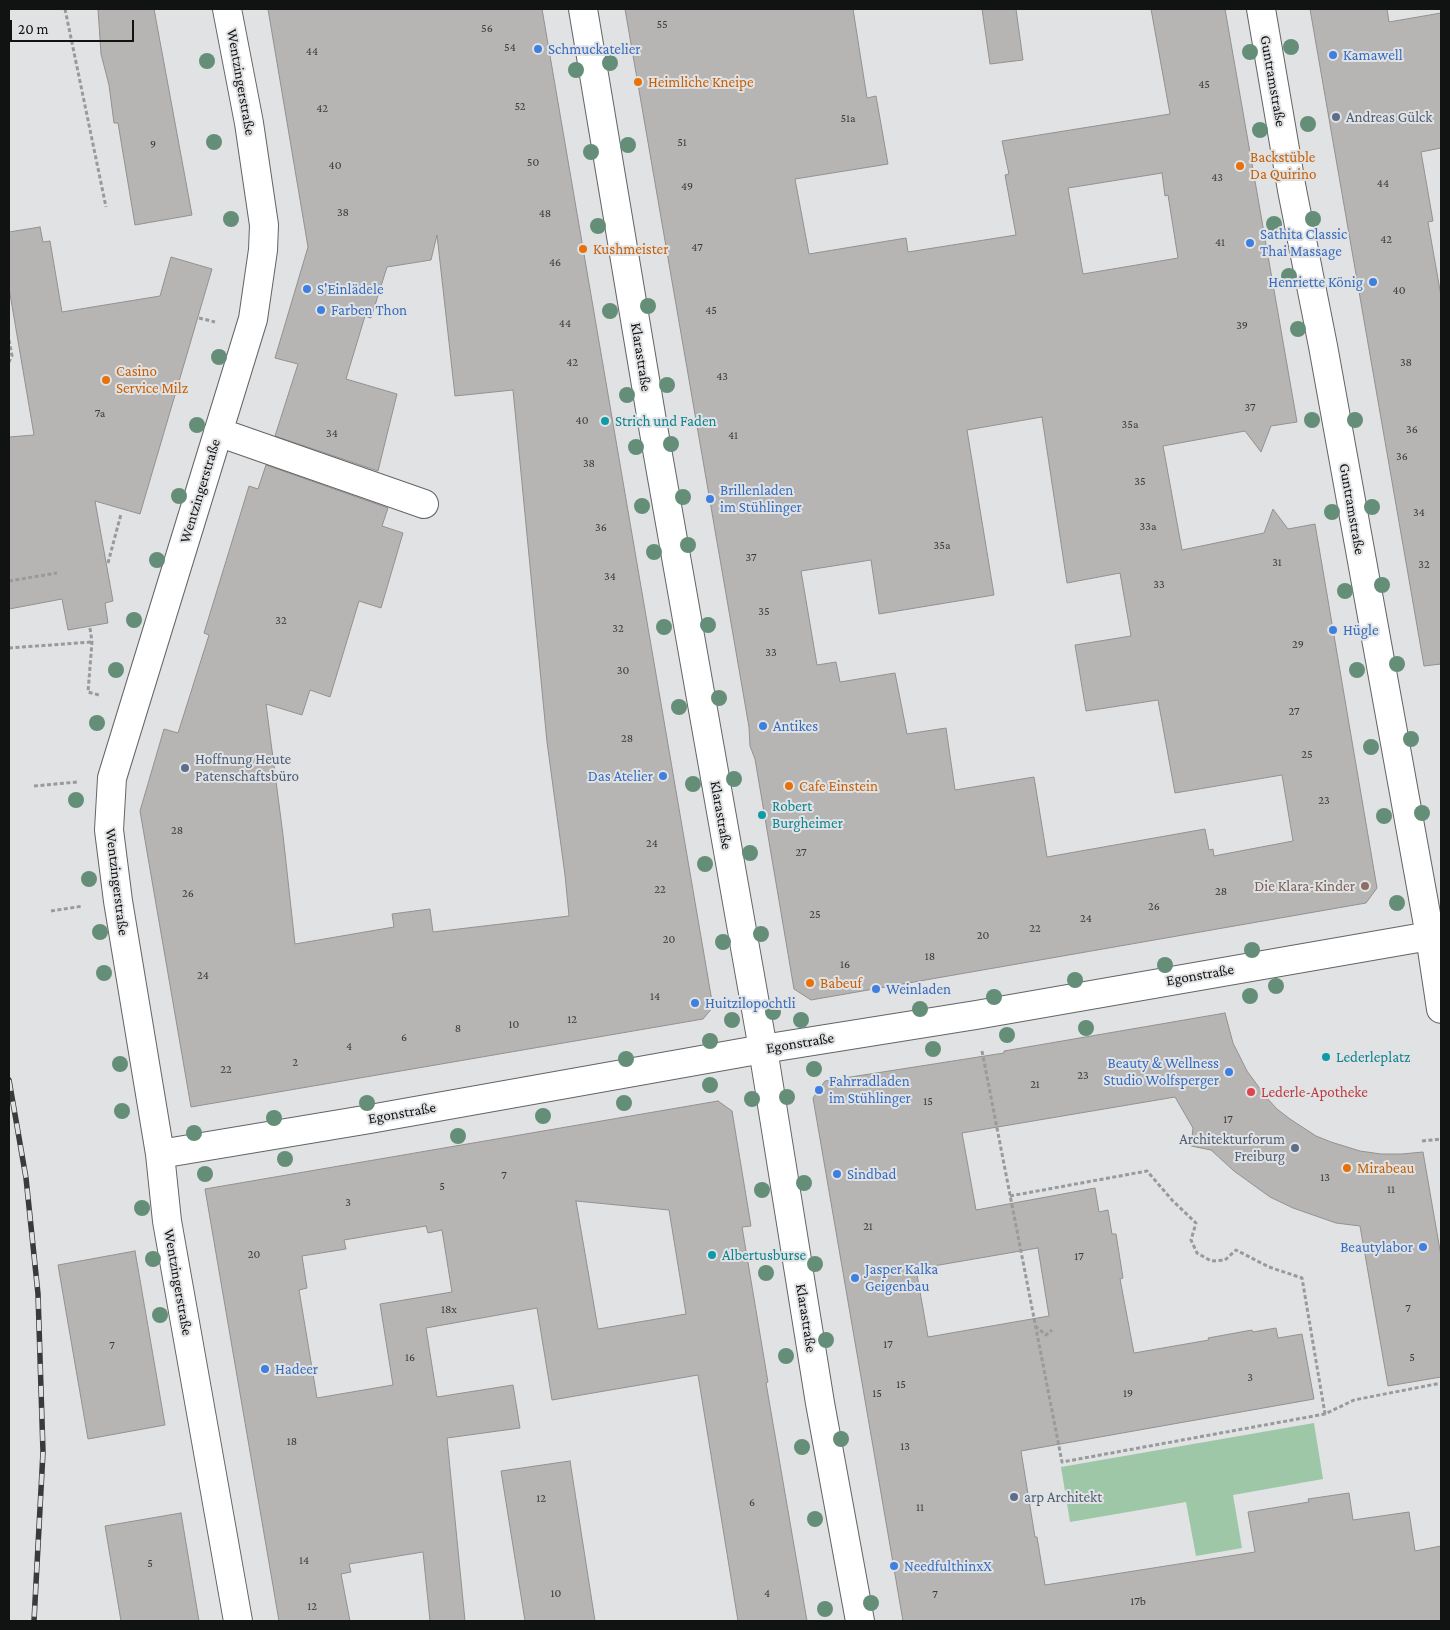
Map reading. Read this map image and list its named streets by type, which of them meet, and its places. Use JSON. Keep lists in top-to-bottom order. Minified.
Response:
{"streets":{"street":["Guntramstraße","Wentzingerstraße","Klarastraße","Egonstraße"]},"crossings":[["Guntramstraße","Egonstraße"],["Wentzingerstraße","Egonstraße"],["Klarastraße","Egonstraße"]],"places":["Schmuckatelier","Kamawell","Heimliche Kneipe","Andreas Gülck","Backstüble Da Quirino","Sathita Classic Thai Massage","Kushmeister","Henriette König","S'Einlädele","Farben Thon","Casino Service Milz","Strich und Faden","Brillenladen im Stühlinger","Hügle","Antikes","Hoffnung Heute Patenschaftsbüro","Das Atelier","Cafe Einstein","Robert Burgheimer","Die Klara-Kinder","Babeuf","Weinladen","Huitzilopochtli","Lederleplatz","Beauty & Wellness Studio Wolfsperger","Fahrradladen im Stühlinger","Lederle-Apotheke","Architekturforum Freiburg","Mirabeau","Sindbad","Beautylabor","Albertusburse","Jasper Kalka Geigenbau","Hadeer","arp Architekt","NeedfulthinxX"],"house_numbers":["55","56","54","44","45","52","42","51a","51","9","50","40","43","44","49","38","48","42","41","47","46","40","45","44","39","42","38","43","37","7a","40","35a","36","34","41","36","38","35","34","33a","36","35a","37","31","32","34","33","35","32","32","29","33","30","27","28","25","23","28","24","27","22","28","26","26","25","24","22","20","20","18","16","24","14","12","10","8","6","4","2","22","23","21","15","17","7","13","5","11","3","21","20","17","7","18x","17","7","16","5","3","15","15","19","18","13","12","6","11","14","5","10","4","7","17b","12"],"scale_bar":"20 m"}
